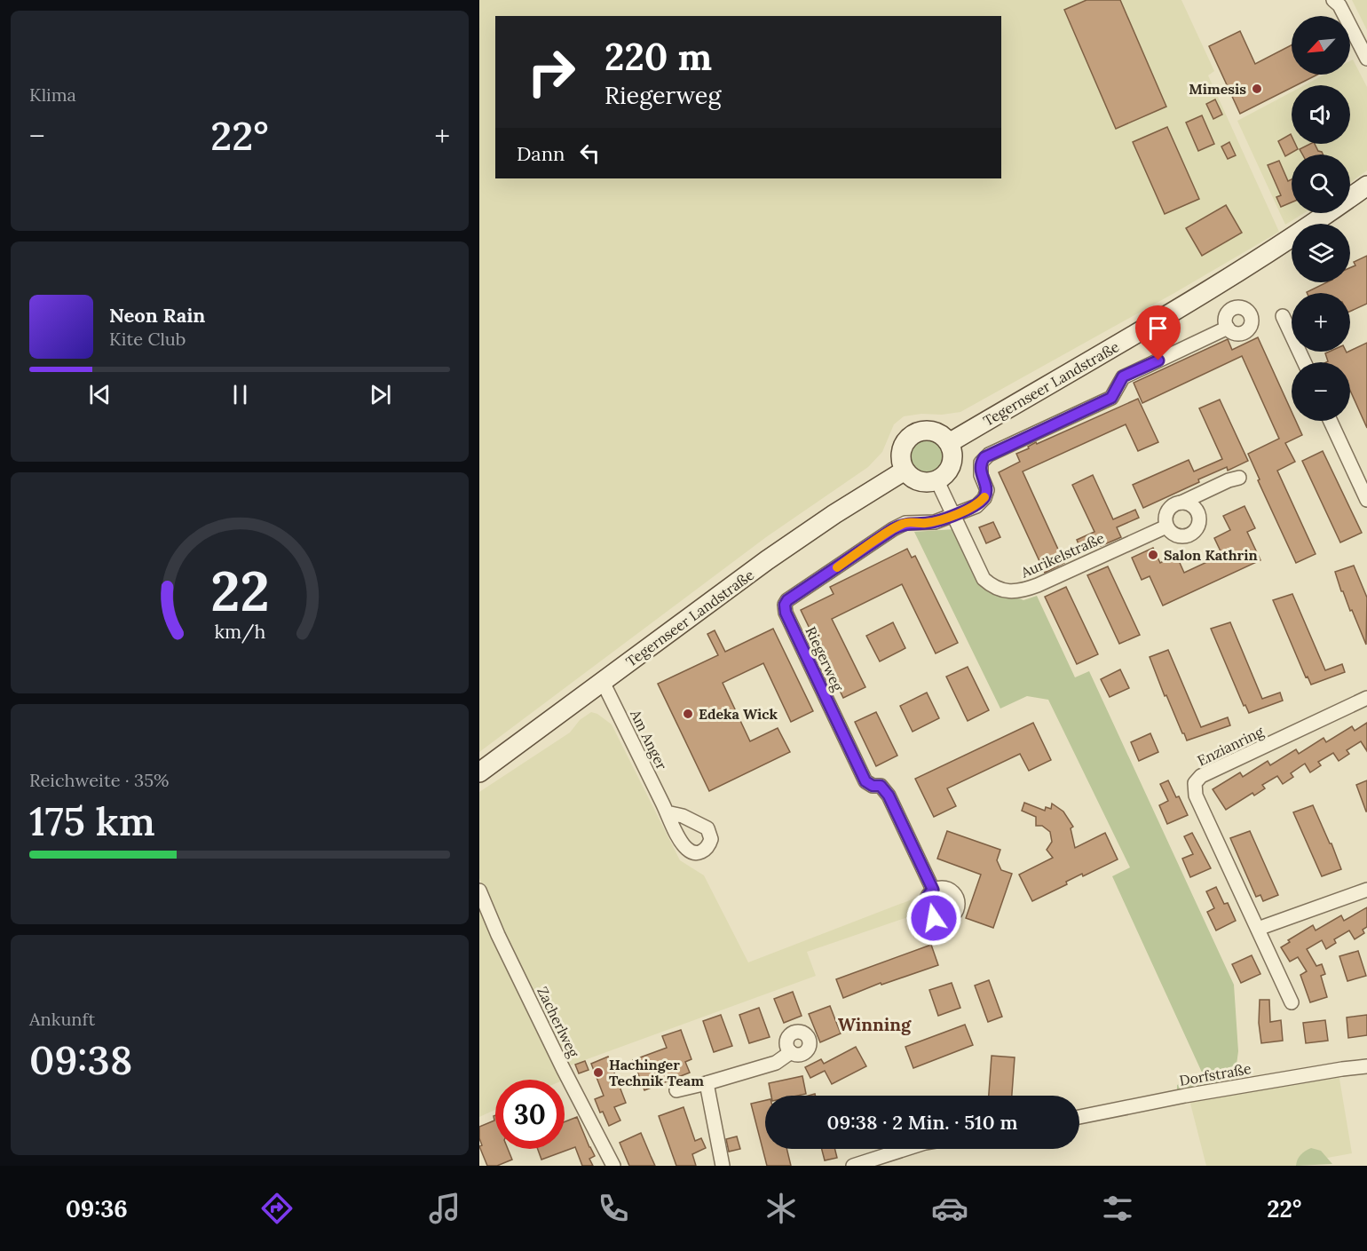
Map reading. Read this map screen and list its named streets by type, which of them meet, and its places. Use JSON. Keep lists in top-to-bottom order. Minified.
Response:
{"streets":{"main road":["Tegernseer Landstraße"],"street":["Aurikelstraße","Riegerweg","Am Anger","Enzianring","Zacherlweg","Dorfstraße"]},"crossings":[["Tegernseer Landstraße","Aurikelstraße"],["Tegernseer Landstraße","Am Anger"],["Aurikelstraße","Riegerweg"]],"districts":["Winning"],"places":["Mimesis","Salon Kathrin","Edeka Wick","Hachinger Technik Team"],"north":"bottom left","page":{"tile":["Klima",["Reichweite · 35%","175 km"],["Ankunft","09:38"]],"map_buttons":["+","−"],"turn":["220 m","Riegerweg"],"heat":["−","22°","+"],"then":"Dann","song":["Neon Rain","Kite Club"],"limit":"30","trip":"09:38 · 2 Min. · 510 m","tabs":["09:36","22°"],"gauge":["22","km/h"]}}
